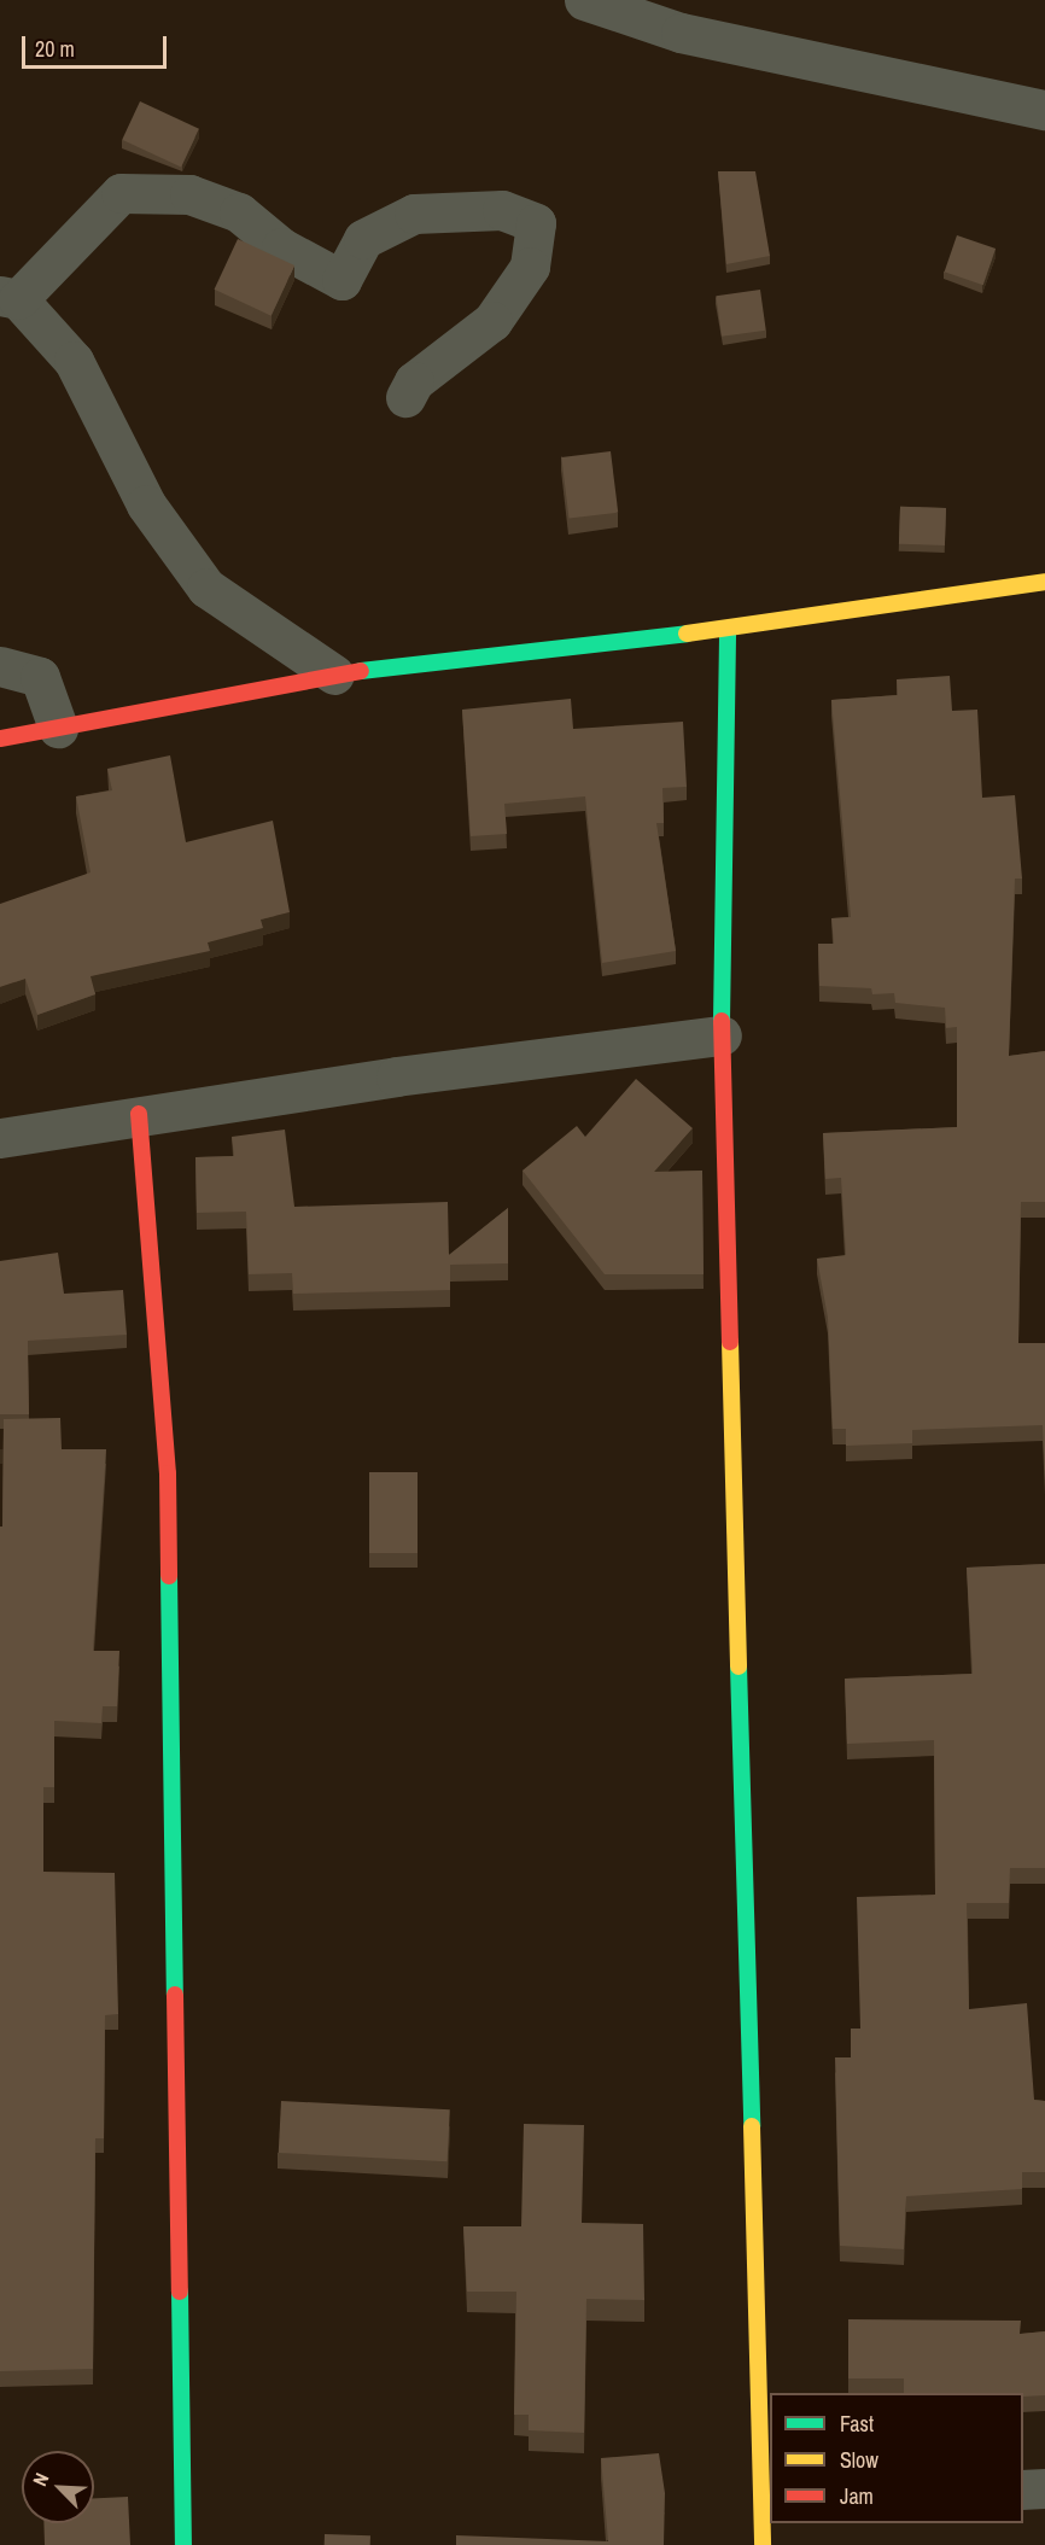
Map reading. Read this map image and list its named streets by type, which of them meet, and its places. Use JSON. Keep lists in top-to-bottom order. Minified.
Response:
{"legend":["Fast","Slow","Jam"],"scale_bar":"20 m","north":"top left"}
